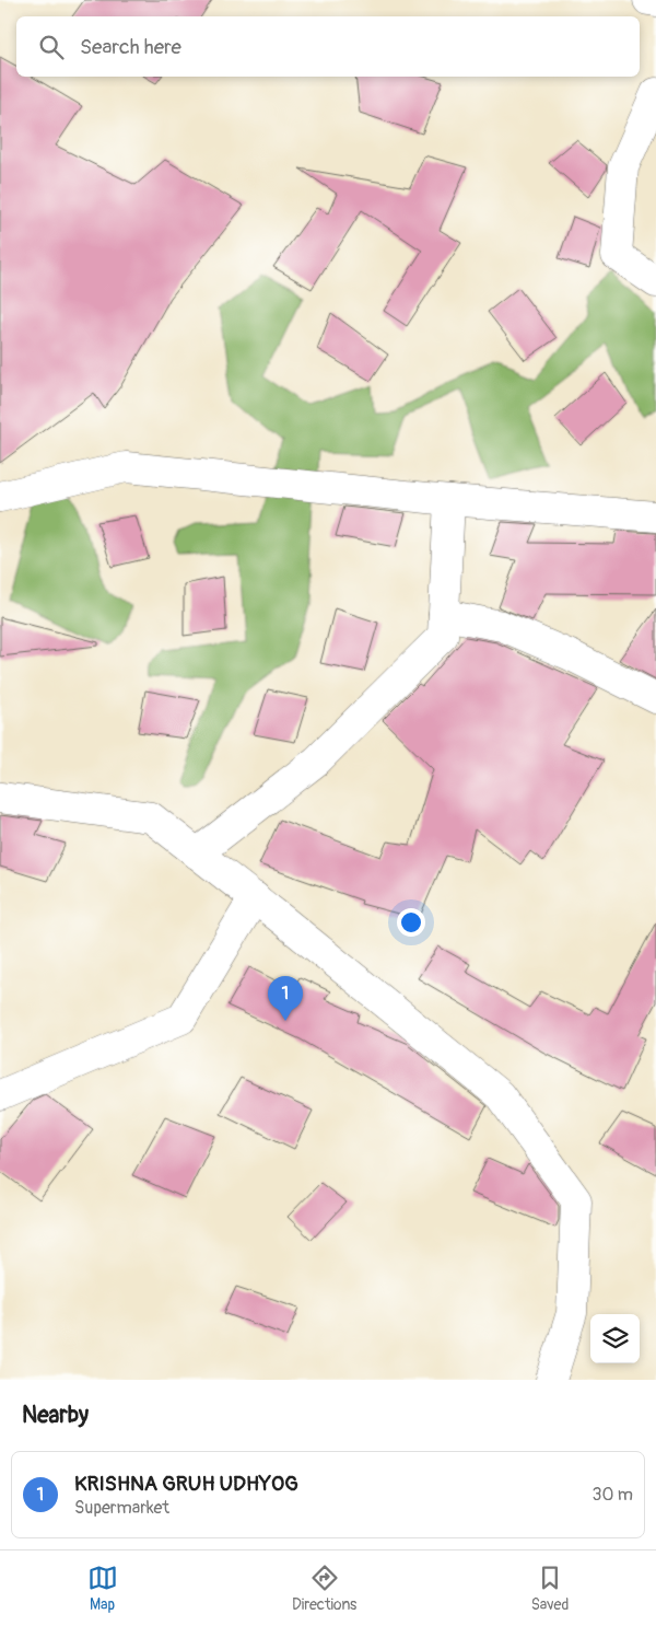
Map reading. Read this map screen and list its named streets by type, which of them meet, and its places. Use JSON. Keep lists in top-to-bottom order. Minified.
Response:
{"page":{"search":"Search here","pins":"1","heading":"Nearby","list":[{"mark":"1","name":"KRISHNA GRUH UDHYOG","note":"Supermarket","value":"30 m"}],"nav":["Map","Directions","Saved"]}}
